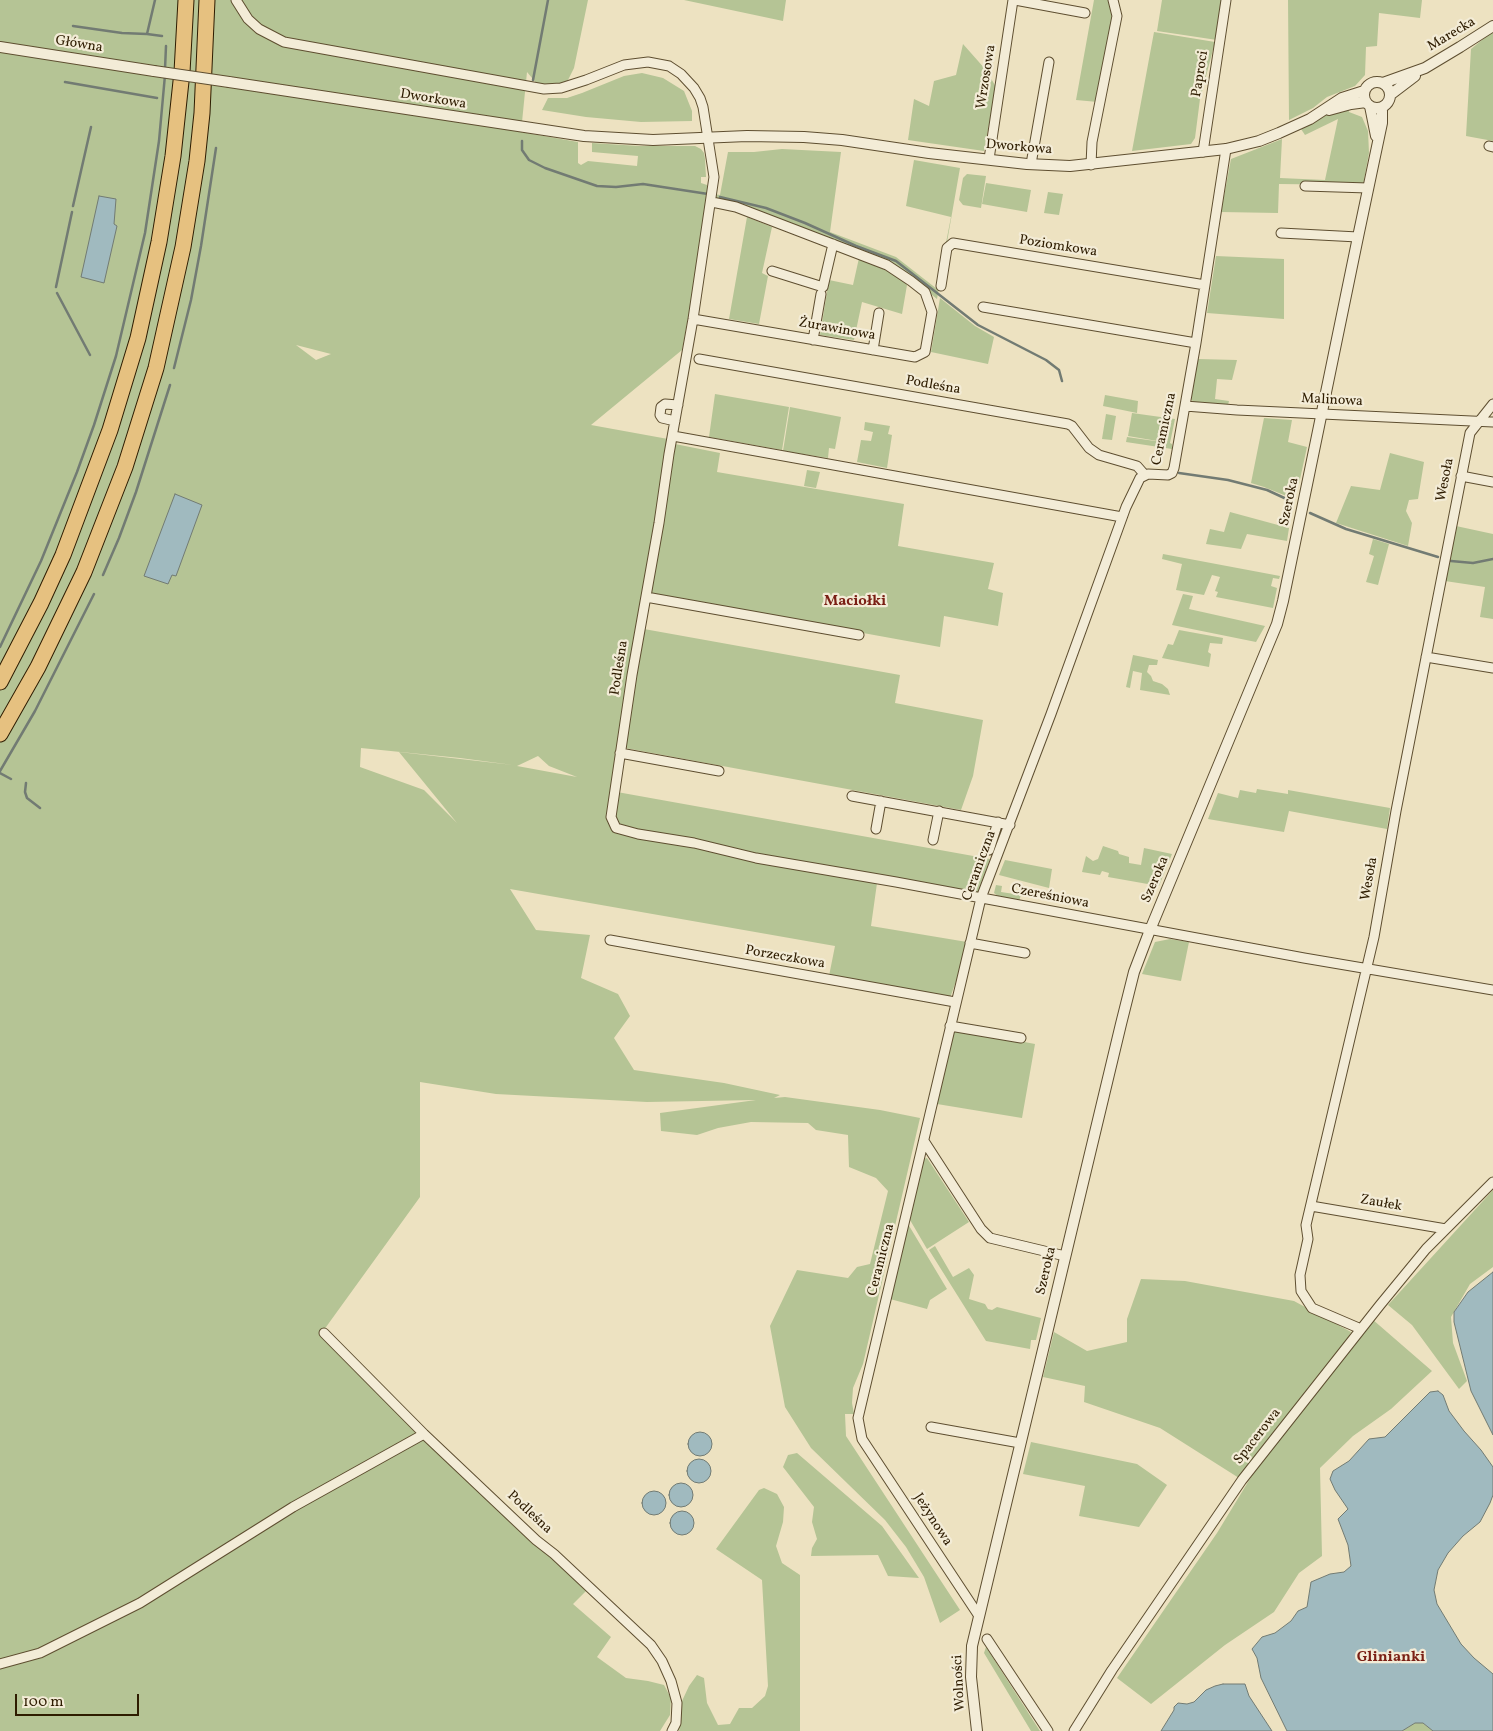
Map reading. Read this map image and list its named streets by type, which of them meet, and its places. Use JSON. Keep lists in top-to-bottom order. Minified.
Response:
{"streets":{"street":["Marecka","Główna","Paproci","Wrzosowa","Dworkowa","Poziomkowa","Żurawinowa","Podleśna","Malinowa","Ceramiczna","Wesoła","Szeroka","Czereśniowa","Porzeczkowa","Zaułek","Spacerowa","Jeżynowa","Wolności"]},"crossings":[["Marecka","Dworkowa"],["Marecka","Szeroka"],["Główna","Dworkowa"],["Paproci","Dworkowa"],["Wrzosowa","Dworkowa"],["Dworkowa","Podleśna"],["Dworkowa","Ceramiczna"],["Dworkowa","Szeroka"],["Poziomkowa","Ceramiczna"],["Żurawinowa","Podleśna"],["Podleśna","Ceramiczna"],["Podleśna","Czereśniowa"],["Malinowa","Ceramiczna"],["Malinowa","Wesoła"],["Malinowa","Szeroka"],["Ceramiczna","Czereśniowa"],["Ceramiczna","Porzeczkowa"],["Ceramiczna","Jeżynowa"],["Wesoła","Czereśniowa"],["Wesoła","Zaułek"],["Wesoła","Spacerowa"],["Szeroka","Czereśniowa"],["Szeroka","Jeżynowa"],["Szeroka","Wolności"],["Zaułek","Spacerowa"]],"districts":["Maciołki","Glinianki"],"scale_bar":"100 m"}
